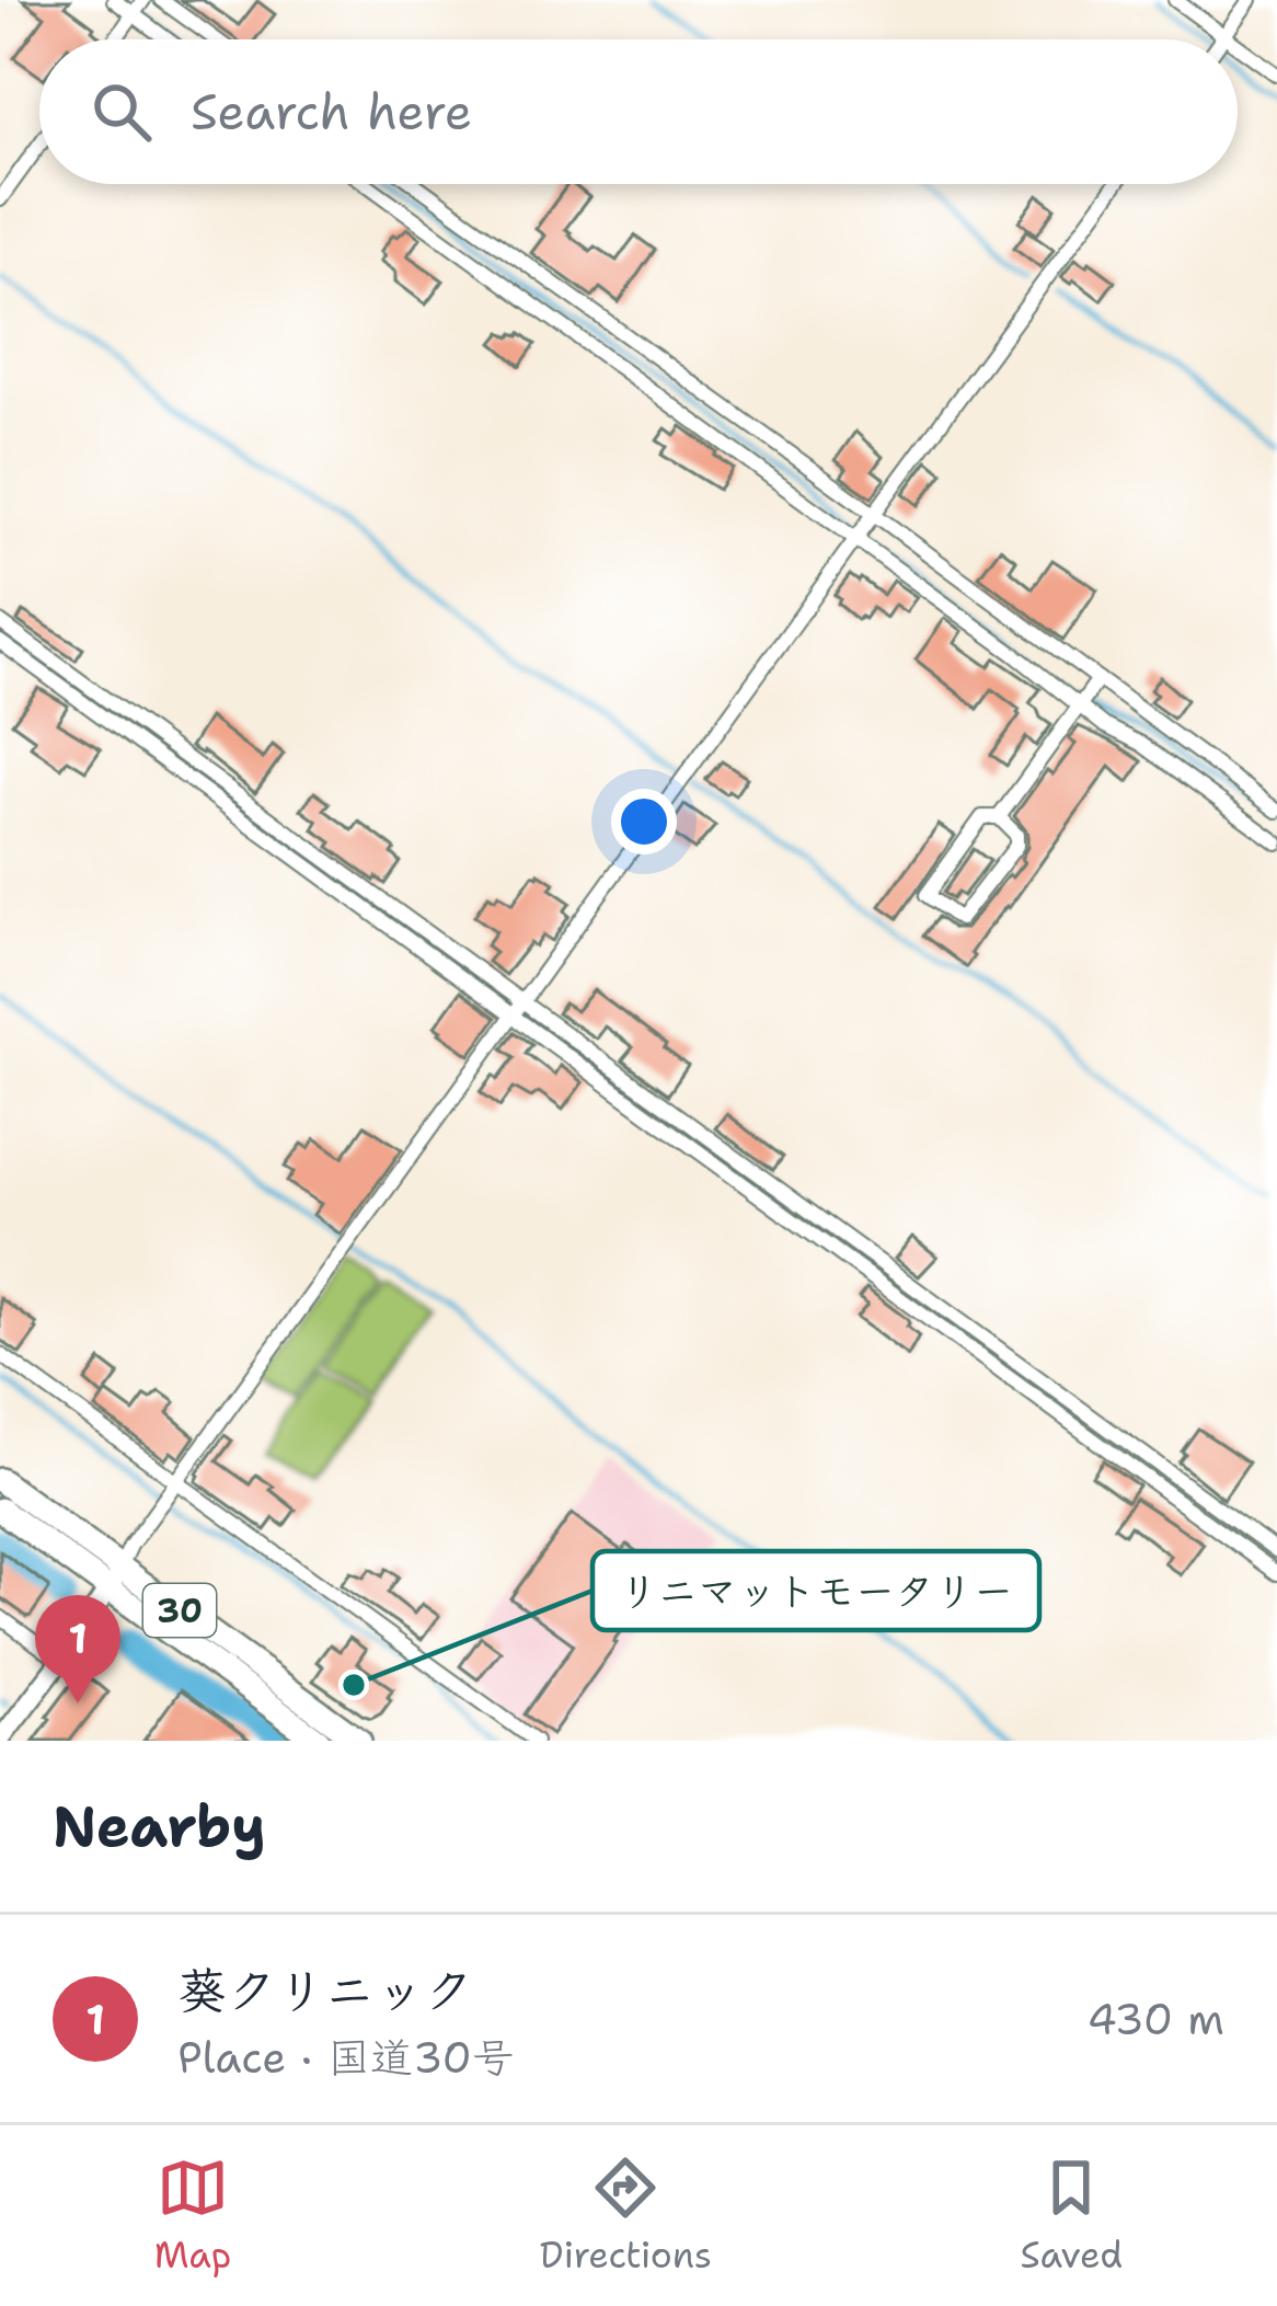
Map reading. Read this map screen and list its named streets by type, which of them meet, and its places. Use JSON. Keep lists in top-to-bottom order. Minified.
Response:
{"streets":{"highway":["30"]},"places":["リニマットモータリー"],"page":{"search":"Search here","pins":"1","heading":"Nearby","list":[{"mark":"1","name":"葵クリニック","note":"Place · 国道30号","value":"430 m"}],"nav":["Map","Directions","Saved"]}}
